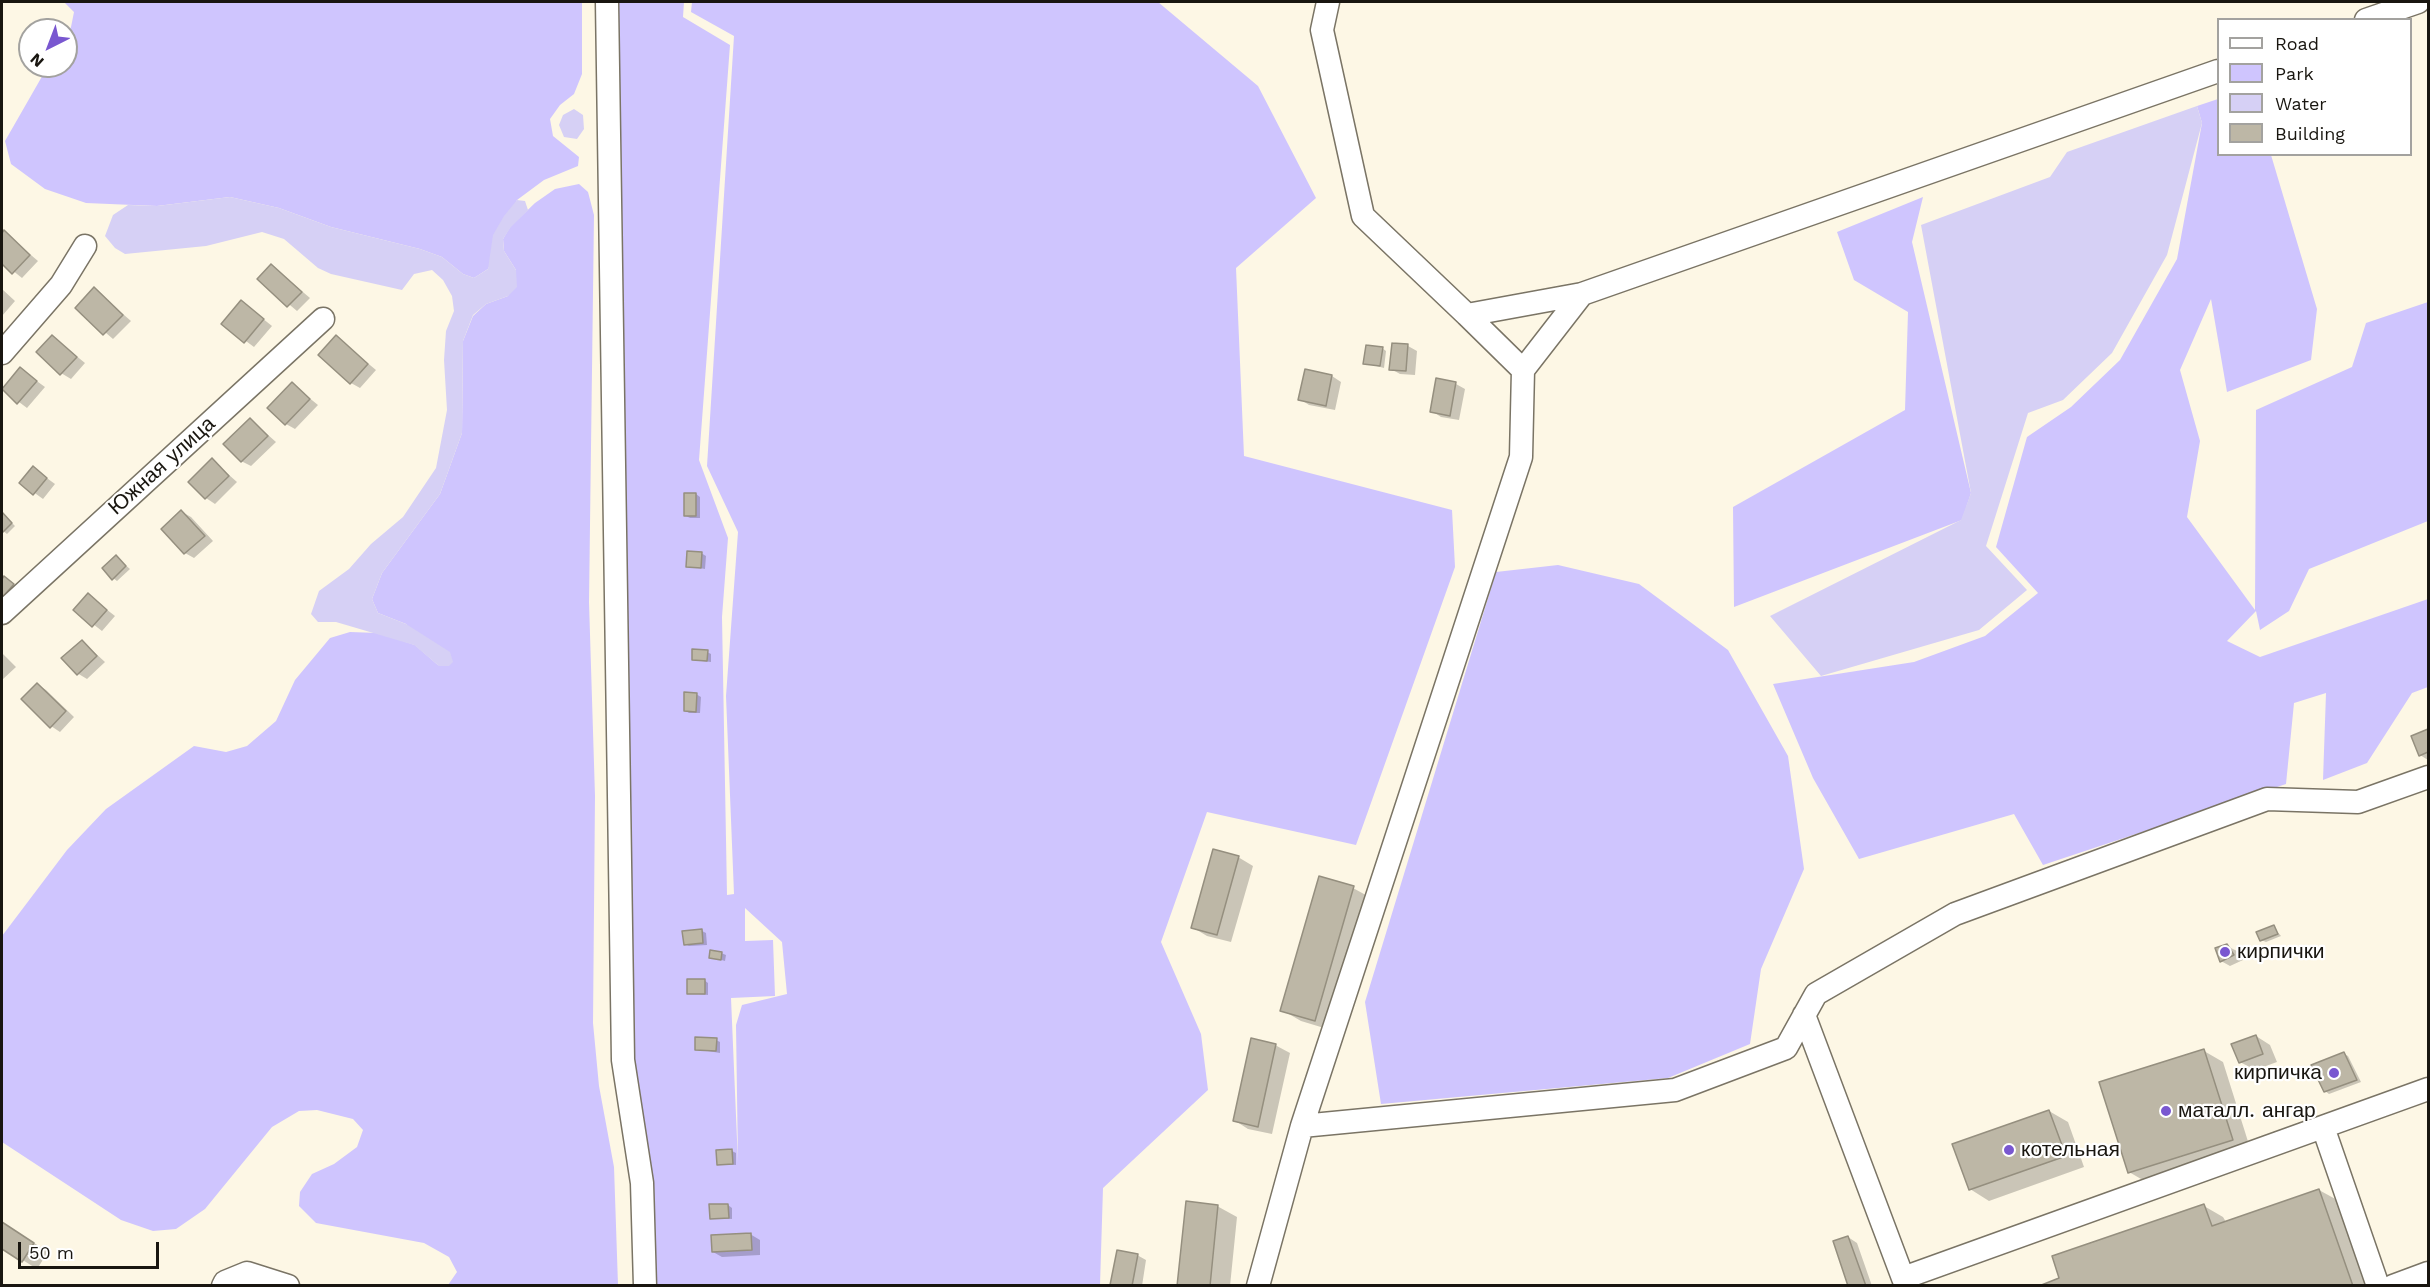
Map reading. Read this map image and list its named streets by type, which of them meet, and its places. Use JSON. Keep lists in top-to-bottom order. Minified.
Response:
{"streets":{"street":["Южная улица"]},"places":["кирпички","кирпичка","маталл. ангар","котельная"],"legend":["Road","Park","Water","Building"],"scale_bar":"50 m","north":"bottom left"}
